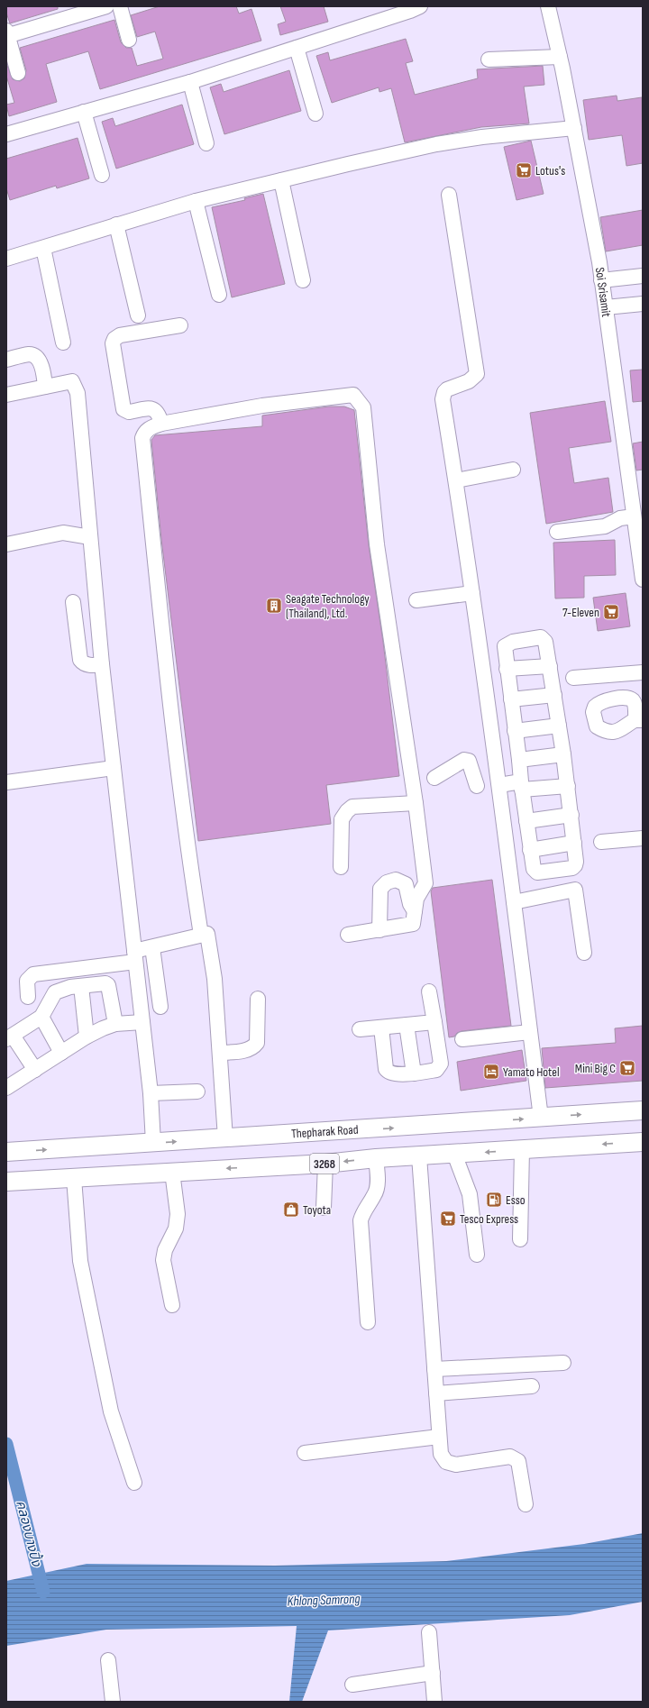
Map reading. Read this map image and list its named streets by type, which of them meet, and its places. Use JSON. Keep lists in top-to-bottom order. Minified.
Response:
{"streets":{"main road":["Thepharak Road","3268"],"street":["Soi Srisamit"]},"water":["คลองบางปิ้ง","Khlong Samrong"],"places":{"supermarket":["Lotus's","7-Eleven","Mini Big C","Tesco Express"],"building":["Seagate Technology (Thailand), Ltd."],"hotel":["Yamato Hotel"],"fuel station":["Esso"],"shop":["Toyota"]}}
